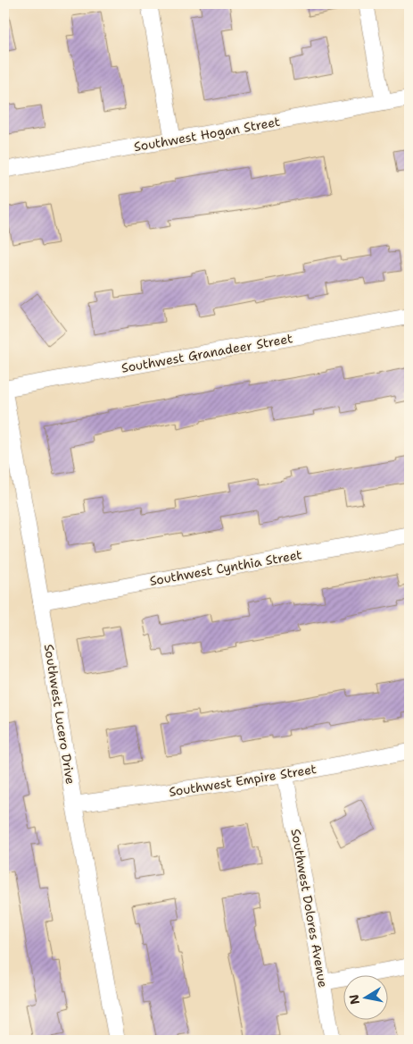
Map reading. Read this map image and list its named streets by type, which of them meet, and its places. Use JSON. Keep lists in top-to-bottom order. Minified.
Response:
{"streets":{"street":["Southwest Hogan Street","Southwest Granadeer Street","Southwest Cynthia Street","Southwest Lucero Drive","Southwest Empire Street","Southwest Dolores Avenue"]},"crossings":[["Southwest Granadeer Street","Southwest Lucero Drive"],["Southwest Cynthia Street","Southwest Lucero Drive"],["Southwest Lucero Drive","Southwest Empire Street"],["Southwest Empire Street","Southwest Dolores Avenue"]],"north":"left"}
